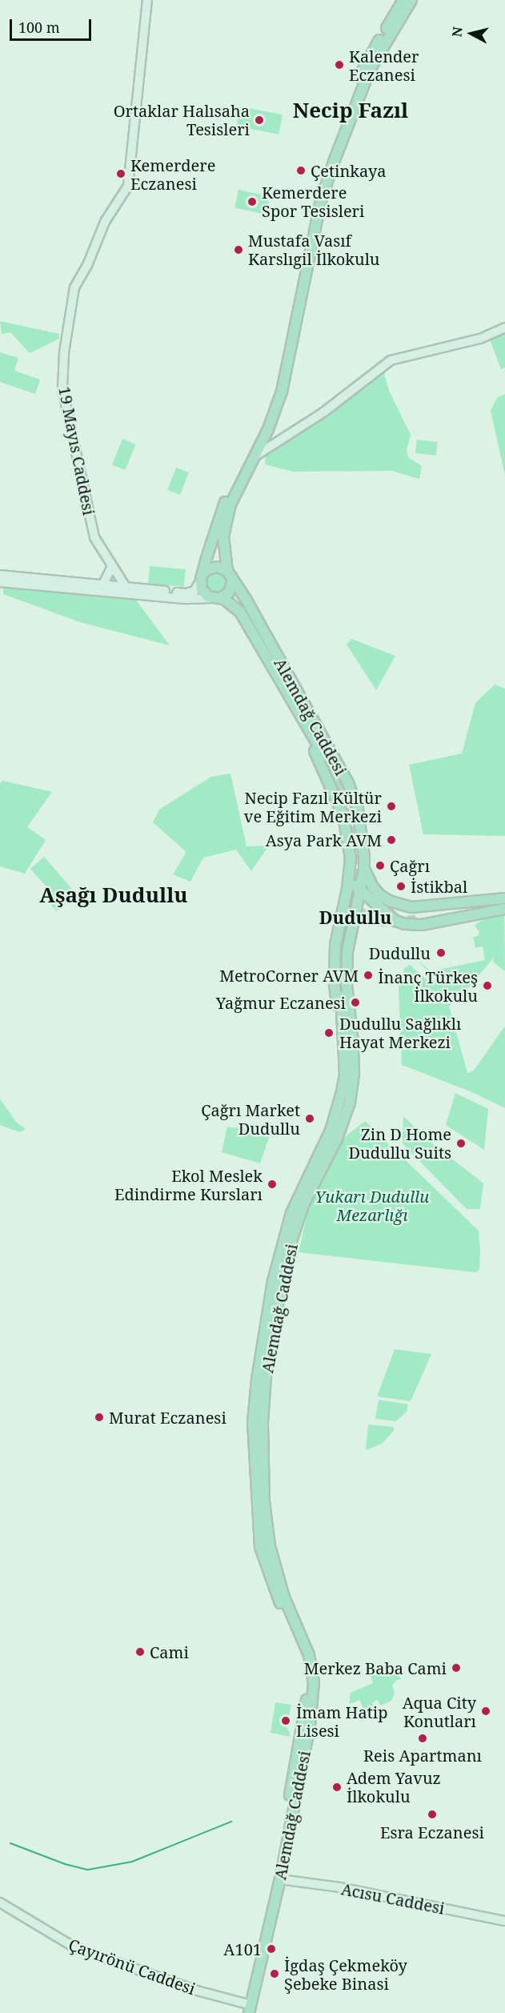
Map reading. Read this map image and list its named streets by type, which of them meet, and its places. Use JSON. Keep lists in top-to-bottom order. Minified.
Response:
{"streets":{"main road":["Alemdağ Caddesi"],"street":["19 Mayıs Caddesi","Acısu Caddesi","Çayırönü Caddesi"]},"crossings":[["Alemdağ Caddesi","Acısu Caddesi"],["Alemdağ Caddesi","Çayırönü Caddesi"]],"districts":["Necip Fazıl","Aşağı Dudullu","Dudullu"],"parks":["Yukarı Dudullu Mezarlığı"],"places":["Kalender Eczanesi","Ortaklar Halısaha Tesisleri","Çetinkaya","Kemerdere Eczanesi","Kemerdere Spor Tesisleri","Mustafa Vasıf Karslıgil İlkokulu","Necip Fazıl Kültür ve Eğitim Merkezi","Asya Park AVM","Çağrı","İstikbal","Dudullu","MetroCorner AVM","İnanç Türkeş İlkokulu","Yağmur Eczanesi","Dudullu Sağlıklı Hayat Merkezi","Çağrı Market Dudullu","Zin D Home Dudullu Suits","Ekol Meslek Edindirme Kursları","Murat Eczanesi","Cami","Merkez Baba Cami","Aqua City Konutları","İmam Hatip Lisesi","Reis Apartmanı","Adem Yavuz İlkokulu","Esra Eczanesi","A101","İgdaş Çekmeköy Şebeke Binasi"],"scale_bar":"100 m","north":"left"}
